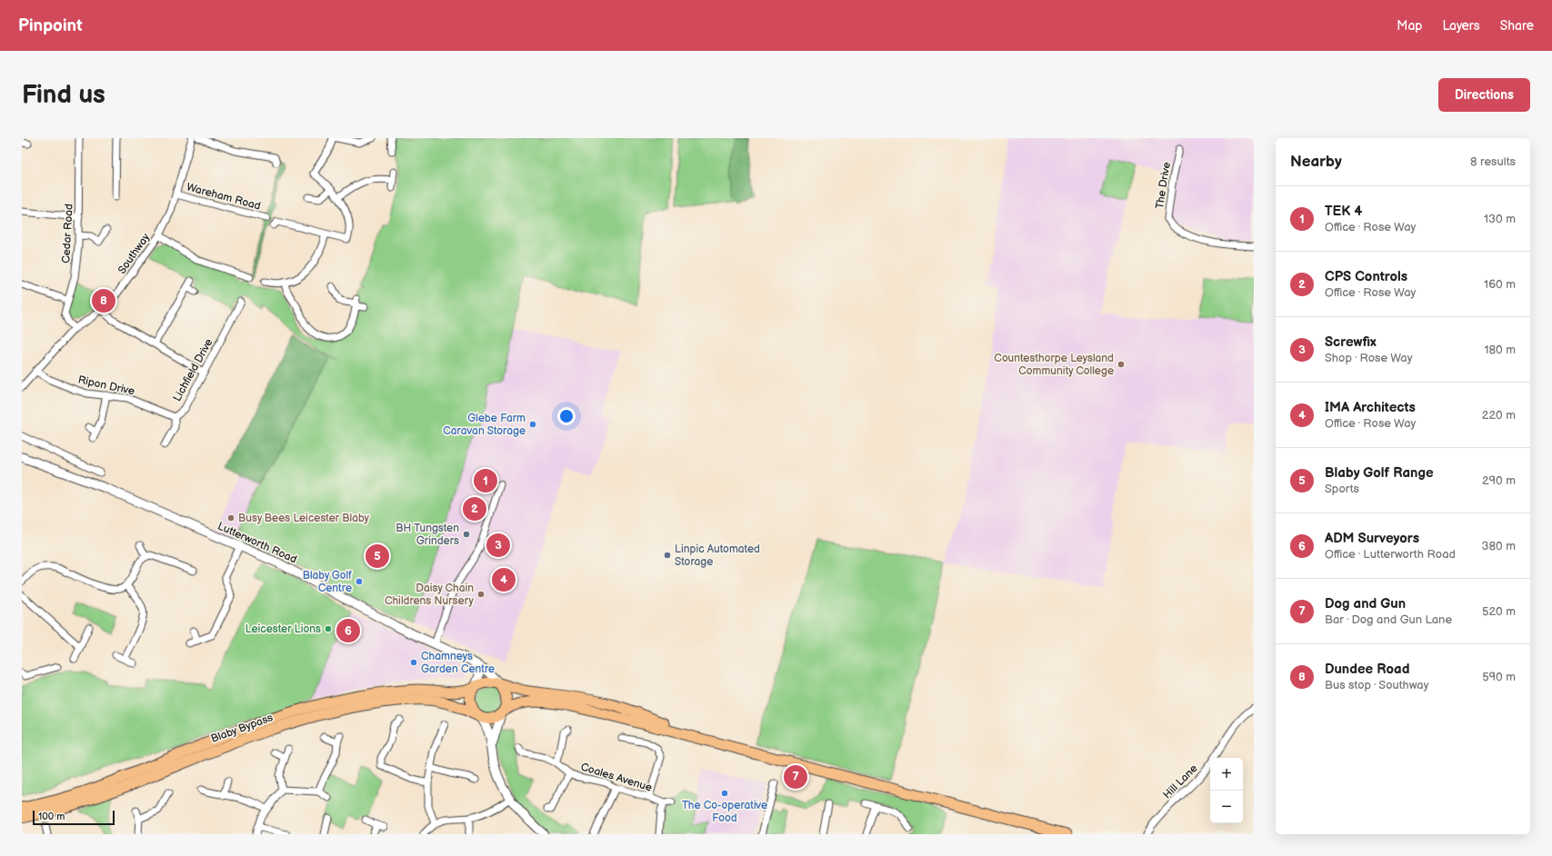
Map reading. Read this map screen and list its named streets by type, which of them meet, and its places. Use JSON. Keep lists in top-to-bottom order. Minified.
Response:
{"streets":{"main road":["Blaby Bypass"],"street":["The Drive","Wareham Road","Cedar Road","Southway","Lichfield Drive","Ripon Drive","Lutterworth Road","Coales Avenue","Hill Lane"]},"crossings":[["Wareham Road","Southway"],["Southway","Ripon Drive"],["Lichfield Drive","Ripon Drive"],["Lutterworth Road","Blaby Bypass"]],"places":["Countesthorpe Leysland Community College","Glebe Farm Caravan Storage","Busy Bees Leicester Blaby","BH Tungsten Grinders","Linpic Automated Storage","Blaby Golf Centre","Daisy Chain Childrens Nursery","Leicester Lions","Chamneys Garden Centre","The Co-operative Food"],"scale_bar":"100 m","page":{"header":"Pinpoint","nav":["Map","Layers","Share"],"buttons":"Directions","title":"Find us","heading":["Nearby","8 results"],"list":[{"mark":"1","name":"TEK 4","note":"Office · Rose Way","value":"130 m"},{"mark":"2","name":"CPS Controls","note":"Office · Rose Way","value":"160 m"},{"mark":"3","name":"Screwfix","note":"Shop · Rose Way","value":"180 m"},{"mark":"4","name":"IMA Architects","note":"Office · Rose Way","value":"220 m"},{"mark":"5","name":"Blaby Golf Range","note":"Sports","value":"290 m"},{"mark":"6","name":"ADM Surveyors","note":"Office · Lutterworth Road","value":"380 m"},{"mark":"7","name":"Dog and Gun","note":"Bar · Dog and Gun Lane","value":"520 m"},{"mark":"8","name":"Dundee Road","note":"Bus stop · Southway","value":"590 m"}],"pins":["8","1","2","3","5","4","6","7"],"map_buttons":["+","−"],"scale":"100 m"}}
